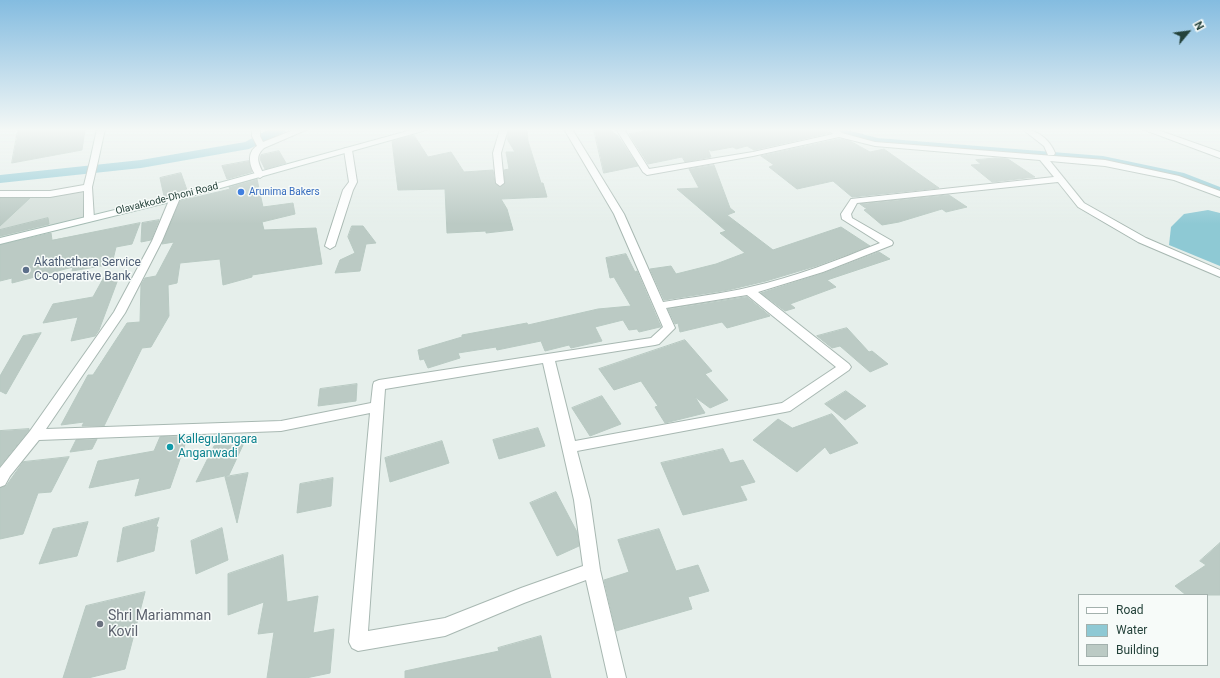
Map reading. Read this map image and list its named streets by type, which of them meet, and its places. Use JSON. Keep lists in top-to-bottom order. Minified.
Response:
{"streets":{"street":["Olavakkode-Dhoni Road"]},"places":["Arunima Bakers","Akathethara Service Co-operative Bank","Kallegulangara Anganwadi","Shri Mariamman Kovil"],"legend":["Road","Water","Building"],"north":"top right"}
